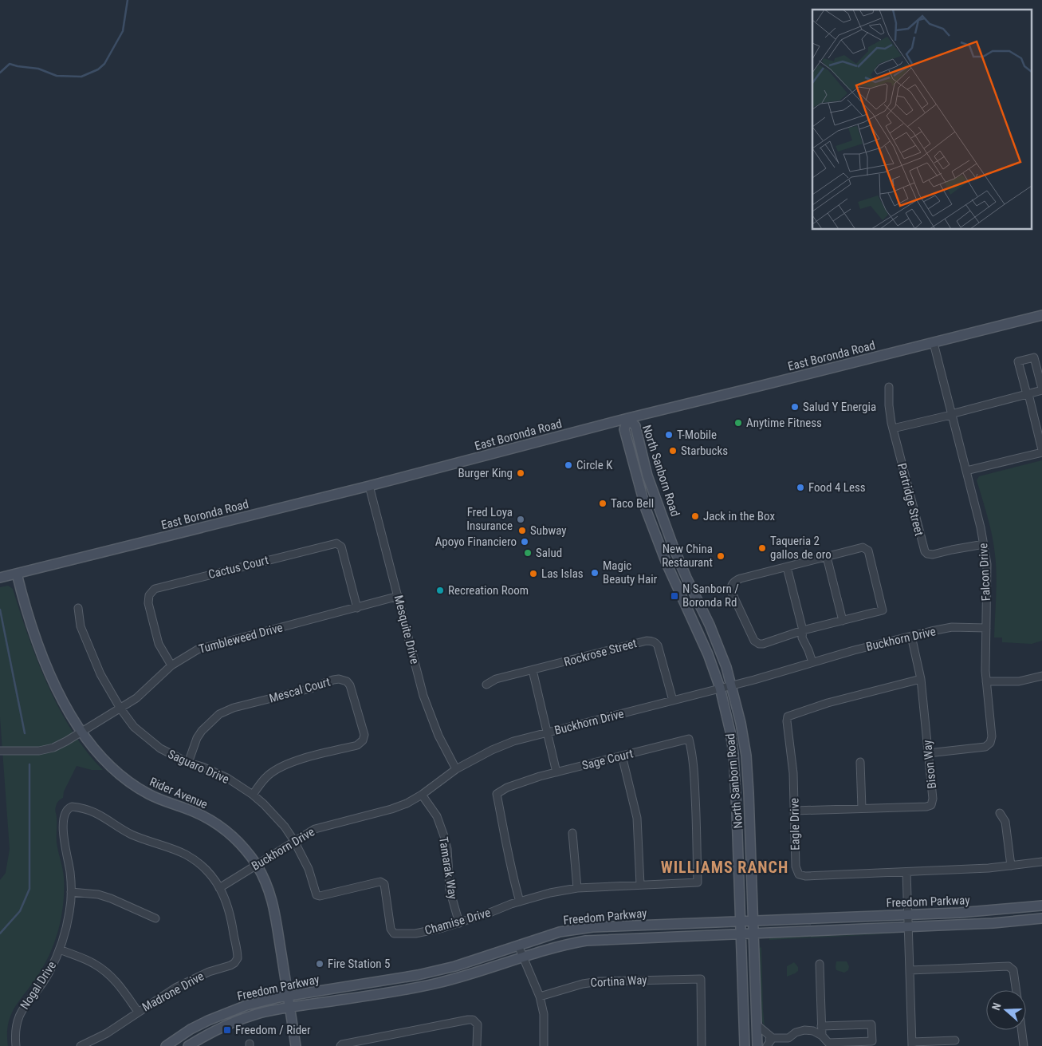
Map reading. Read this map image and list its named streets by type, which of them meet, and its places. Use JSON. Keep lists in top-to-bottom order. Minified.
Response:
{"streets":{"main road":["East Boronda Road","North Sanborn Road","Rider Avenue","Freedom Parkway"],"street":["Partridge Street","Cactus Court","Falcon Drive","Mesquite Drive","Tumbleweed Drive","Buckhorn Drive","Rockrose Street","Mescal Court","Sage Court","Bison Way","Saguaro Drive","Eagle Drive","Tamarak Way","Chamise Drive","Cortina Way","Nogal Drive","Madrone Drive"]},"crossings":[["East Boronda Road","North Sanborn Road"],["East Boronda Road","Falcon Drive"],["East Boronda Road","Mesquite Drive"],["East Boronda Road","Rider Avenue"],["North Sanborn Road","Buckhorn Drive"],["North Sanborn Road","Freedom Parkway"],["Partridge Street","Falcon Drive"],["Cactus Court","Tumbleweed Drive"],["Falcon Drive","Buckhorn Drive"],["Falcon Drive","Bison Way"],["Mesquite Drive","Tumbleweed Drive"],["Mesquite Drive","Buckhorn Drive"],["Tumbleweed Drive","Saguaro Drive"],["Tumbleweed Drive","Rider Avenue"],["Buckhorn Drive","Rockrose Street"],["Buckhorn Drive","Bison Way"],["Buckhorn Drive","Saguaro Drive"],["Buckhorn Drive","Rider Avenue"],["Buckhorn Drive","Tamarak Way"],["Buckhorn Drive","Chamise Drive"],["Buckhorn Drive","Madrone Drive"],["Mescal Court","Saguaro Drive"],["Sage Court","Chamise Drive"],["Bison Way","Eagle Drive"],["Saguaro Drive","Chamise Drive"],["Rider Avenue","Freedom Parkway"],["Tamarak Way","Chamise Drive"],["Nogal Drive","Madrone Drive"]],"districts":["WILLIAMS RANCH"],"places":{"other":["Salud Y Energia","Anytime Fitness","T-Mobile","Starbucks","Circle K","Burger King","Food 4 Less","Taco Bell","Jack in the Box","Fred Loya Insurance","Subway","Apoyo Financiero","Taqueria 2 gallos de oro","Salud","New China Restaurant","Magic Beauty Hair","Las Islas","Recreation Room","Fire Station 5"],"transit":["N Sanborn / Boronda Rd","Freedom / Rider"]},"north":"left"}
